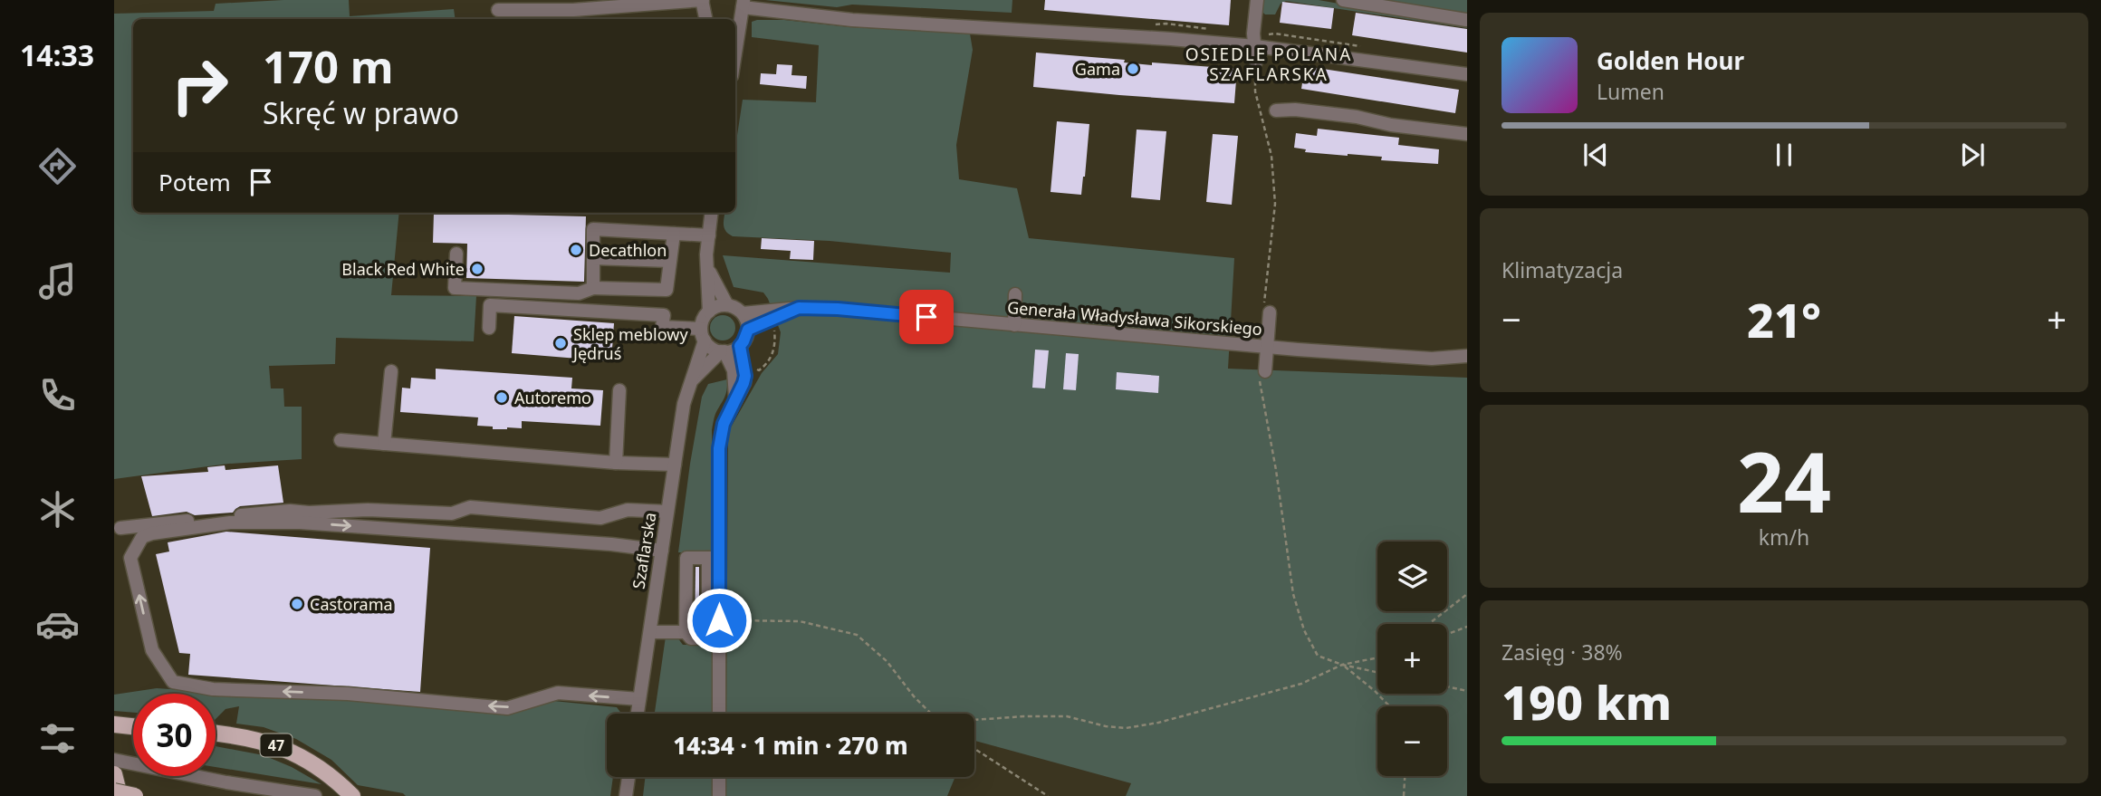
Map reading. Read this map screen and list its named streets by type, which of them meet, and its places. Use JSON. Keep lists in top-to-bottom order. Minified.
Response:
{"streets":{"main road":["47"],"street":["Generała Władysława Sikorskiego","Szaflarska"]},"crossings":[["Generała Władysława Sikorskiego","Szaflarska"]],"districts":["OSIEDLE POLANA SZAFLARSKA"],"places":["Gama","Decathlon","Black Red White","Sklep meblowy Jędruś","Autoremo","Castorama"],"page":{"tabs":"14:33","turn":["170 m","Skręć w prawo"],"song":["Golden Hour","Lumen"],"then":"Potem","tile":["Klimatyzacja",["24","km/h"],["Zasięg · 38%","190 km"]],"heat":["−","21°","+"],"map_buttons":["+","−"],"limit":"30","trip":"14:34 · 1 min · 270 m"}}
